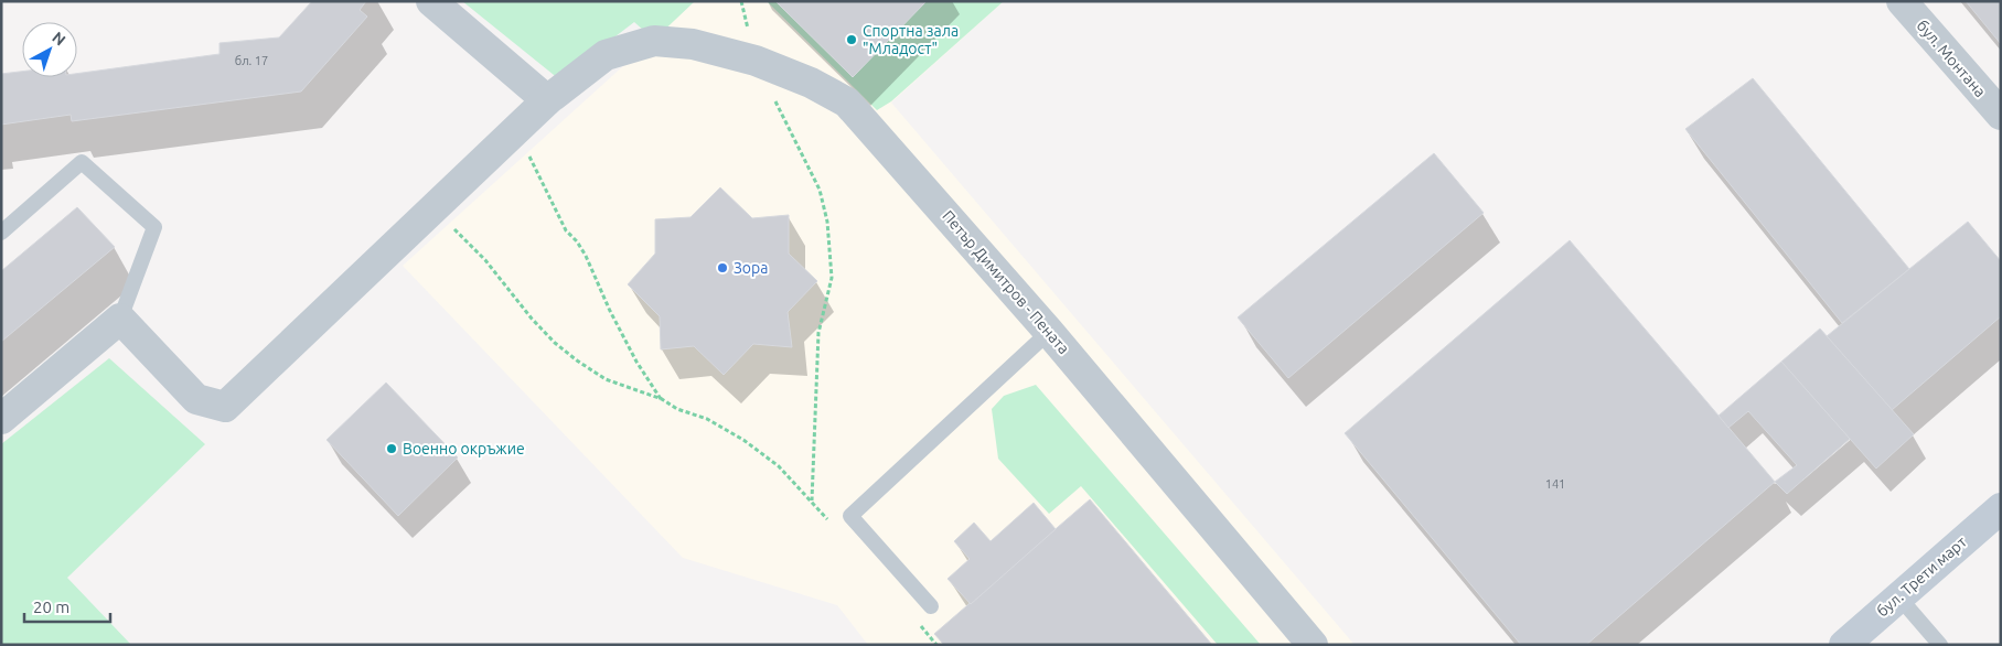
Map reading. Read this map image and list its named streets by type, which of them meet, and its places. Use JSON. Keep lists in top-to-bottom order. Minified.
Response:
{"streets":{"main road":["бул. Трети март"],"street":["бул. Монтана","Петър Димитров - Пената"]},"places":["Спортна зала \"Младост\"","Зора","Военно окръжие"],"house_numbers":["бл. 17","141"],"scale_bar":"20 m","north":"top right"}
